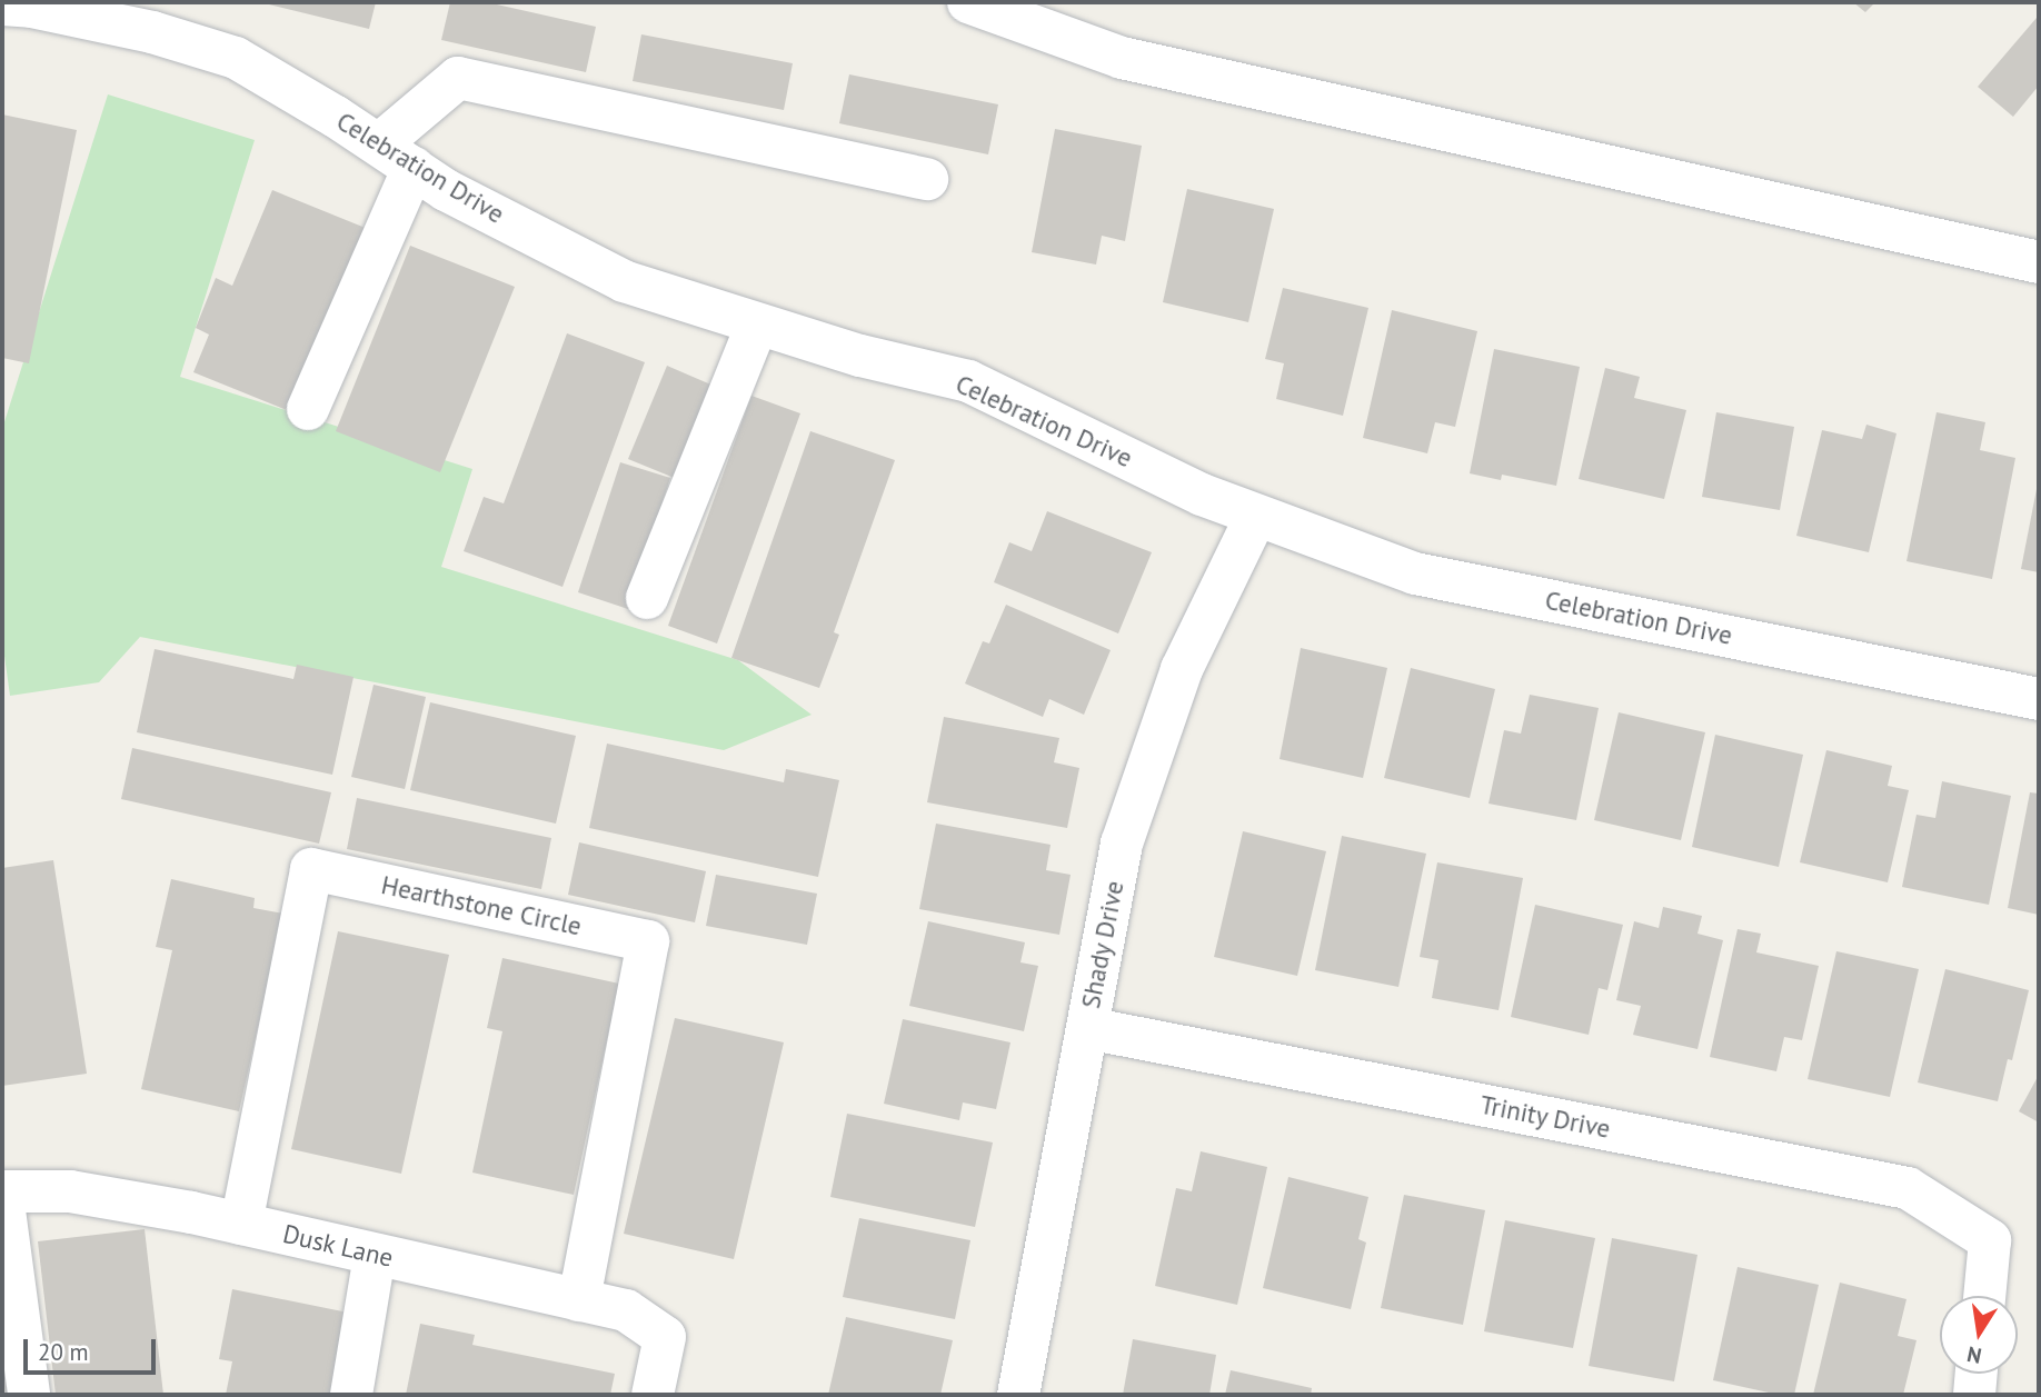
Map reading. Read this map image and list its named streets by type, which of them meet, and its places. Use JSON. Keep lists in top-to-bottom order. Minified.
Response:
{"streets":{"street":["Celebration Drive","Hearthstone Circle","Shady Drive","Trinity Drive","Dusk Lane"]},"crossings":[["Celebration Drive","Shady Drive"],["Hearthstone Circle","Dusk Lane"],["Shady Drive","Trinity Drive"]],"scale_bar":"20 m","north":"bottom"}
